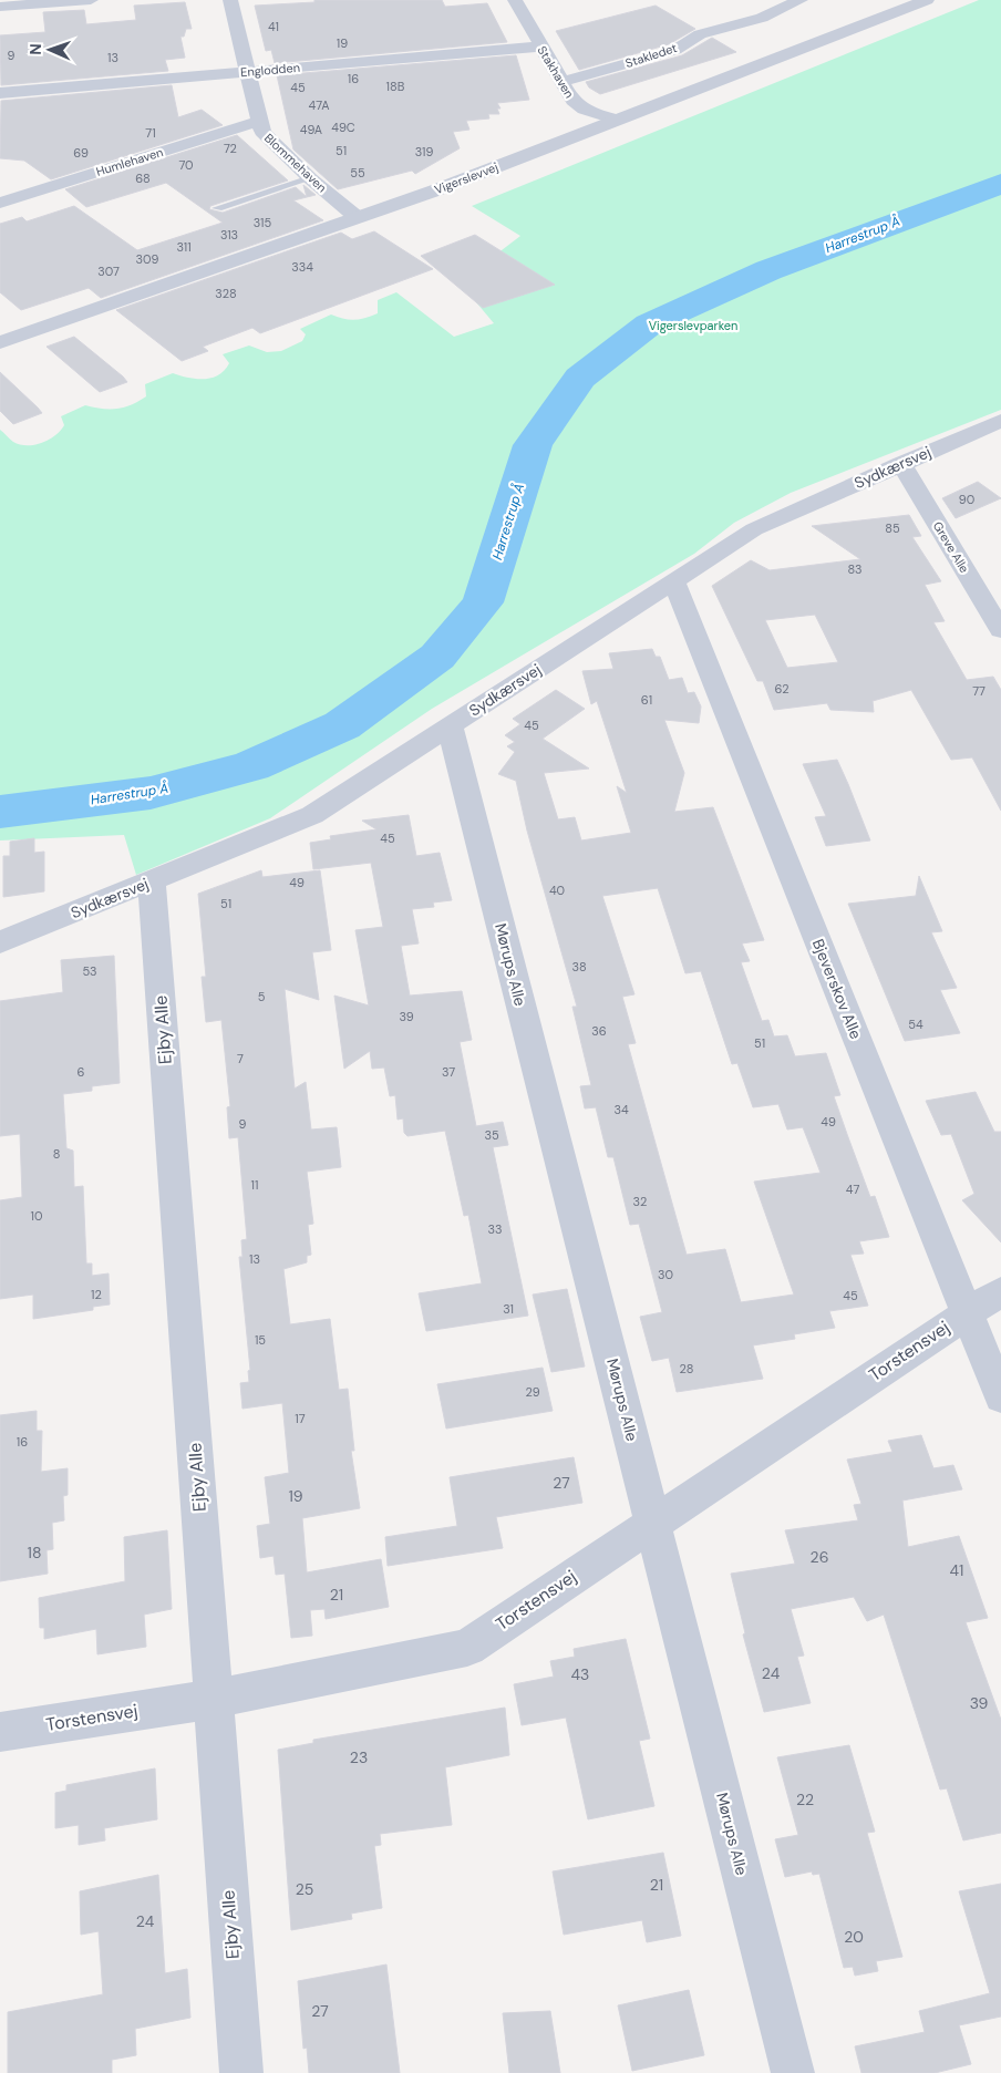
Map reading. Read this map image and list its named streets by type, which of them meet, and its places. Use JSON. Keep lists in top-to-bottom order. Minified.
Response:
{"streets":{"street":["Stakledet","Englodden","Stakhaven","Humlehaven","Blommehaven","Vigerslevvej","Sydkærsvej","Greve Alle","Mørups Alle","Bjeverskov Alle","Ejby Alle","Torstensvej"]},"crossings":[["Stakledet","Stakhaven"],["Englodden","Stakhaven"],["Englodden","Blommehaven"],["Stakhaven","Vigerslevvej"],["Humlehaven","Blommehaven"],["Blommehaven","Vigerslevvej"],["Sydkærsvej","Greve Alle"],["Sydkærsvej","Mørups Alle"],["Sydkærsvej","Bjeverskov Alle"],["Sydkærsvej","Ejby Alle"],["Mørups Alle","Torstensvej"],["Bjeverskov Alle","Torstensvej"],["Ejby Alle","Torstensvej"]],"water":["Harrestrup Å"],"parks":["Vigerslevparken"],"house_numbers":["41","19","9","13","16","18B","45","47A","49C","49A","71","72","51","319","69","70","55","68","315","313","311","309","334","307","328","90","85","83","62","77","61","45","45","49","40","51","38","53","5","39","54","36","51","7","6","37","34","49","9","35","8","11","47","32","10","33","13","30","12","45","31","15","28","29","17","16","27","19","18","26","41","21","24","43","39","23","22","21","25","24","20","27"],"north":"left"}
